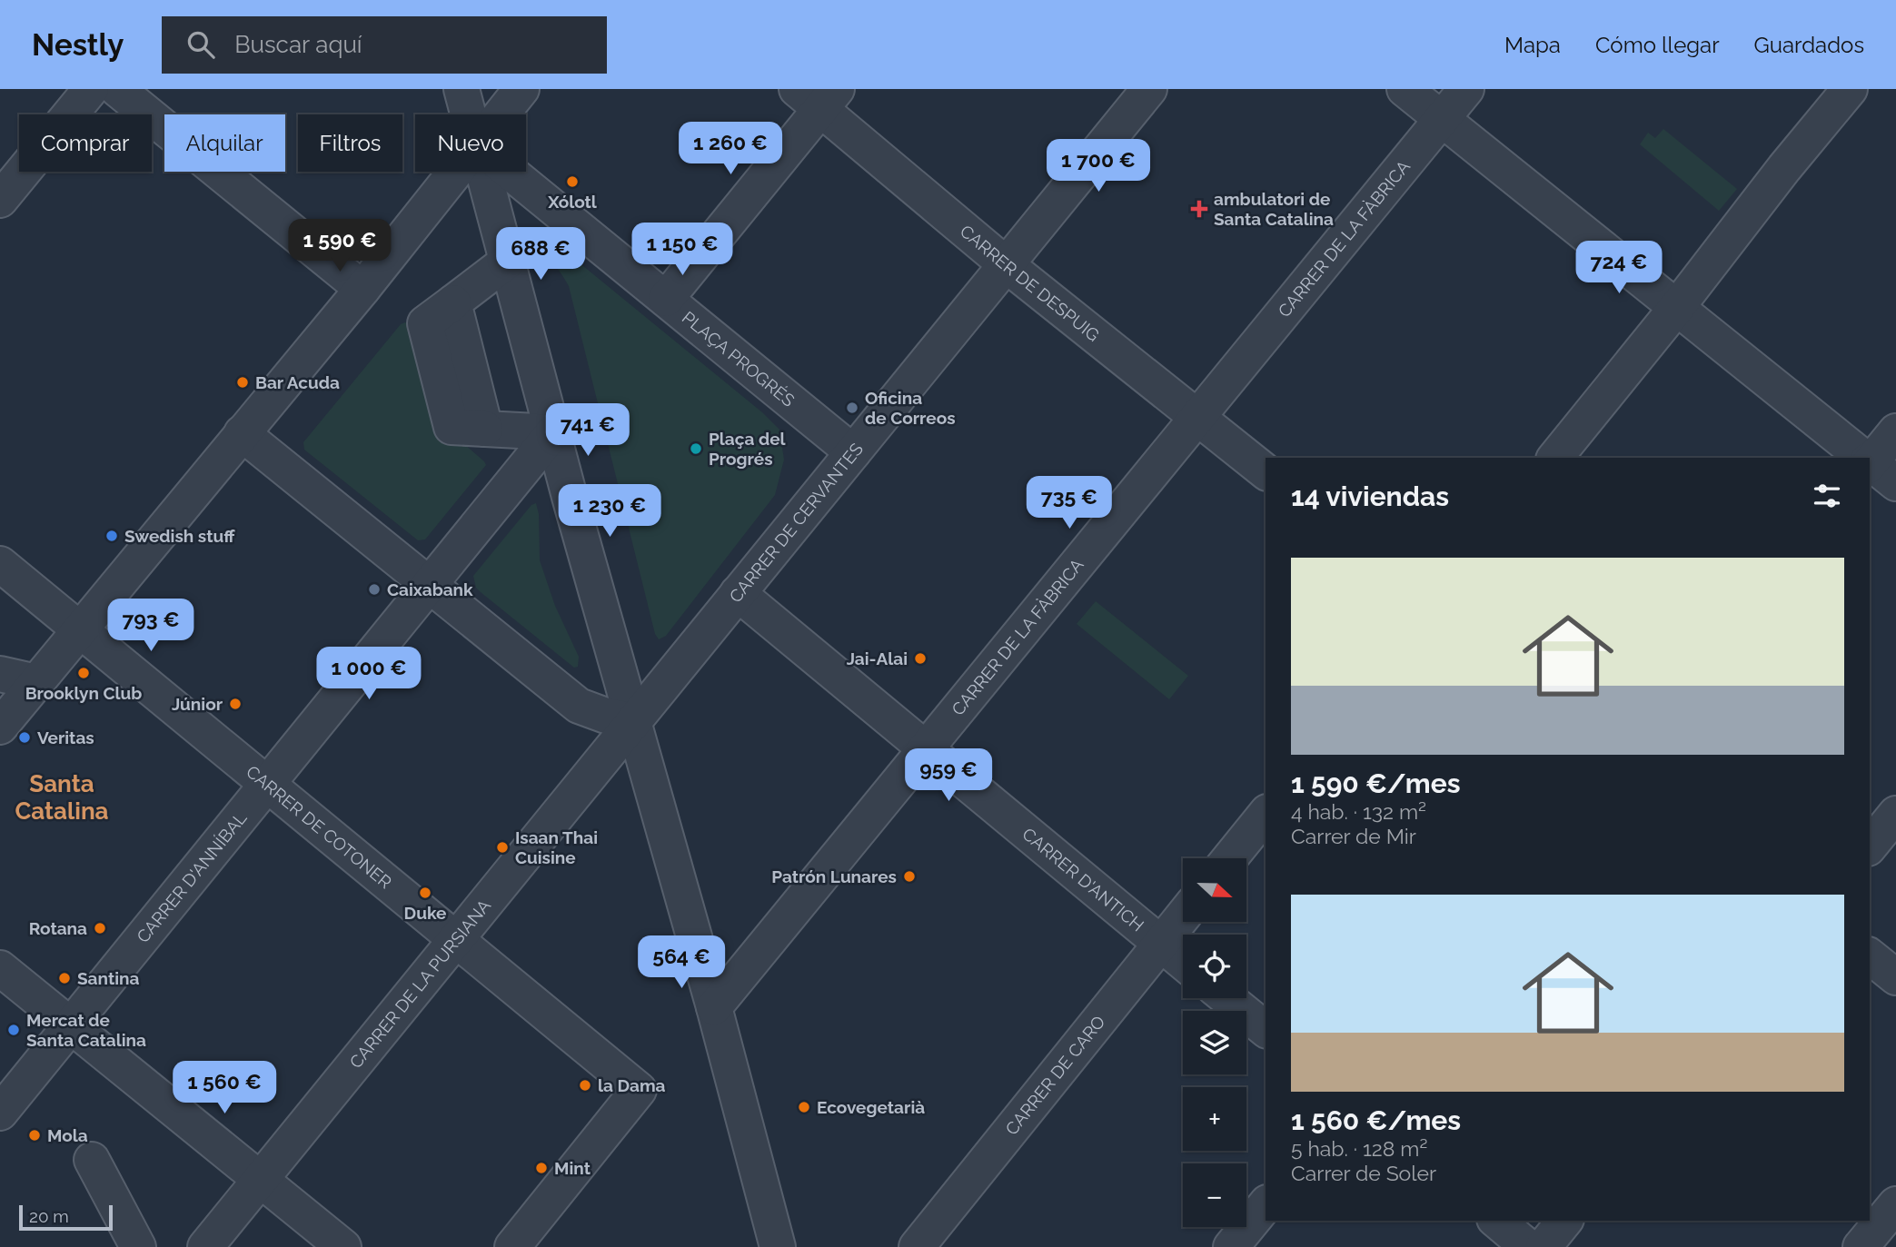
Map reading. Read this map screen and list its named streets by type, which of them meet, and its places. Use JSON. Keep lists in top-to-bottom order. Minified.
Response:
{"streets":{"street":["CARRER DE LA FÀBRICA","CARRER DE DESPUIG","PLAÇA PROGRÉS","CARRER DE CERVANTES","CARRER DE COTONER","CARRER D'ANNÍBAL","CARRER D'ANTICH","CARRER DE LA PURSIANA","CARRER DE CARO"]},"crossings":[["CARRER DE LA FÀBRICA","CARRER DE DESPUIG"],["CARRER DE LA FÀBRICA","CARRER D'ANTICH"],["CARRER DE DESPUIG","CARRER DE CERVANTES"],["PLAÇA PROGRÉS","CARRER DE CERVANTES"],["CARRER DE CERVANTES","CARRER D'ANTICH"],["CARRER DE CERVANTES","CARRER DE LA PURSIANA"],["CARRER DE COTONER","CARRER D'ANNÍBAL"],["CARRER DE COTONER","CARRER DE LA PURSIANA"],["CARRER D'ANTICH","CARRER DE CARO"]],"districts":["Santa Catalina"],"places":{"other":["Xólotl","Bar Acuda","Oficina de Correos","Plaça del Progrés","Swedish stuff","Caixabank","Jai-Alai","Brooklyn Club","Júnior","Veritas","Isaan Thai Cuisine","Patrón Lunares","Duke","Rotana","Santina","Mercat de Santa Catalina","la Dama","Ecovegetarià","Mola","Mint"],"health":["ambulatori de Santa Catalina"]},"scale_bar":"20 m","north":"right","page":{"header":"Nestly","search":"Buscar aquí","nav":["Mapa","Cómo llegar","Guardados"],"chip":["Comprar","Alquilar","Filtros","Nuevo"],"price":["1 260 €","1 700 €","1 590 €","1 150 €","688 €","724 €","741 €","735 €","1 230 €","793 €","1 000 €","959 €","564 €","1 560 €"],"heading":"14 viviendas","list":[{"name":"1 590 €/mes","note":"4 hab. · 132 m² · Carrer de Mir"},{"name":"1 560 €/mes","note":"5 hab. · 128 m² · Carrer de Soler"}],"map_buttons":["+","−"],"scale":"20 m"}}
